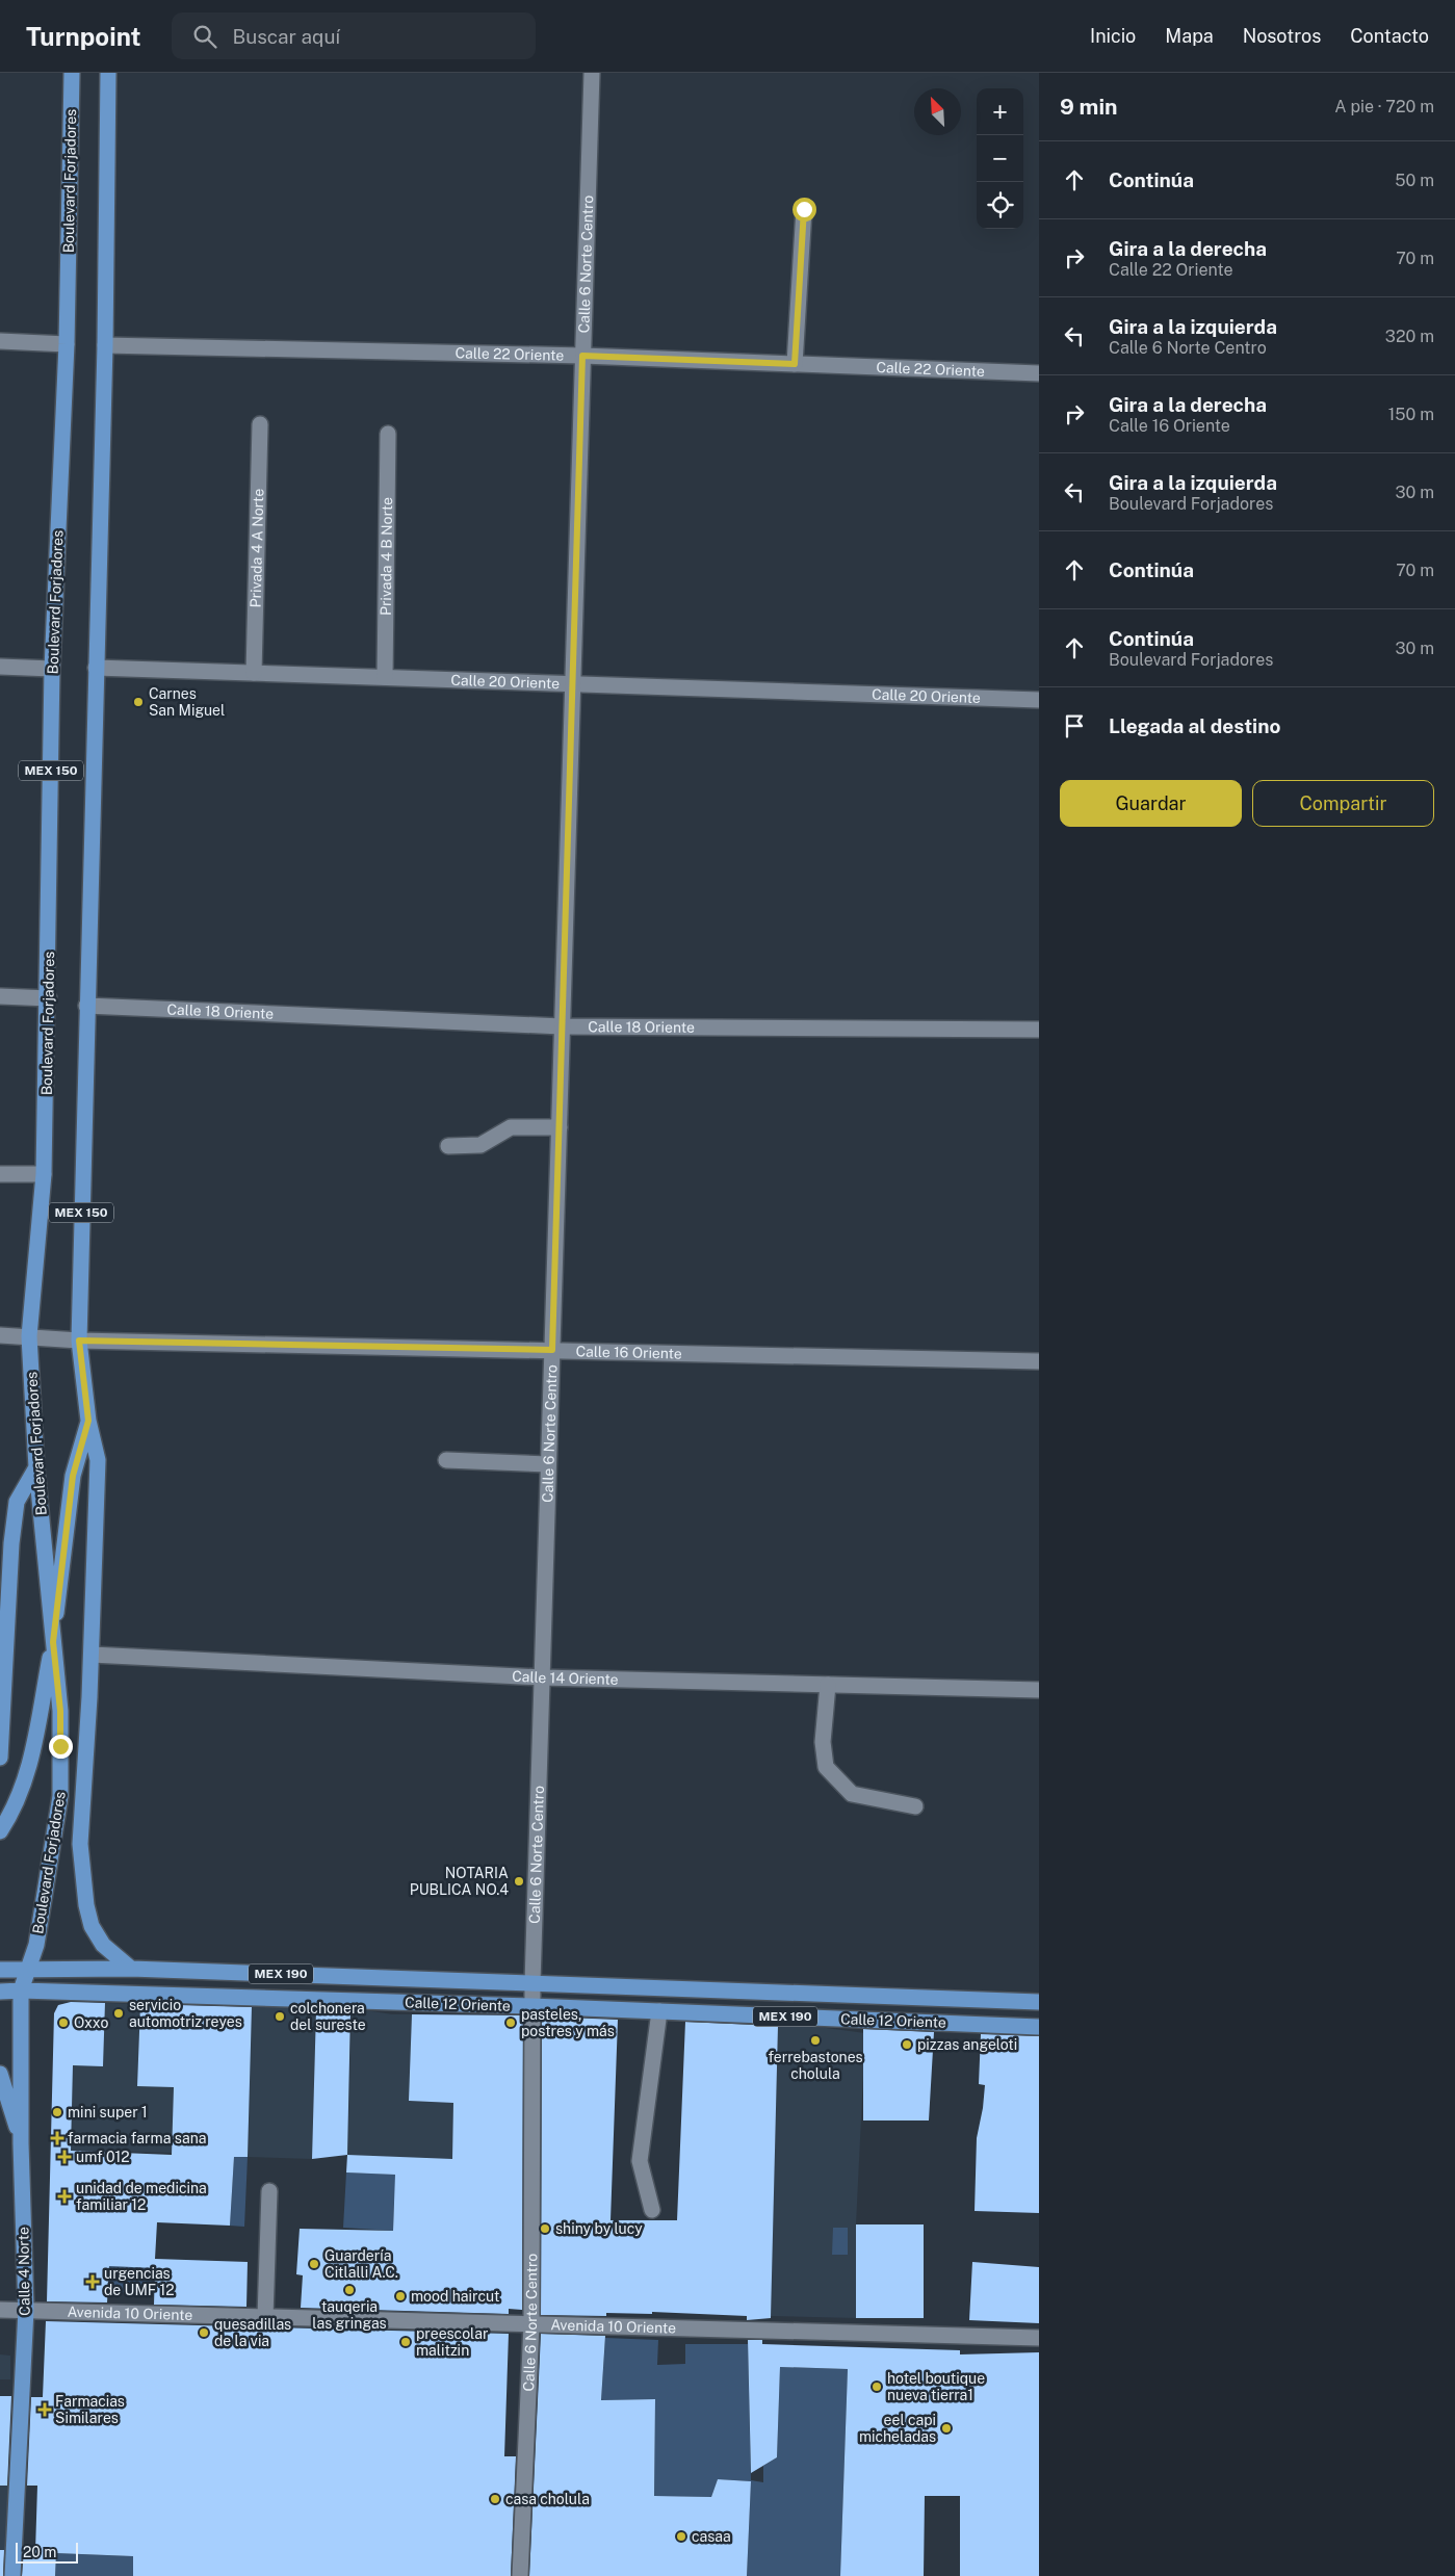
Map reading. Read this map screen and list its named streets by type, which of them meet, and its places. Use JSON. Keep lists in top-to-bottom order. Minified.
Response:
{"streets":{"main road":["Boulevard Forjadores","MEX 150","MEX 190","Calle 12 Oriente","Calle 4 Norte"],"street":["Calle 6 Norte Centro","Calle 22 Oriente","Privada 4 A Norte","Privada 4 B Norte","Calle 20 Oriente","Calle 18 Oriente","Calle 16 Oriente","Calle 14 Oriente","Avenida 10 Oriente"]},"crossings":[["Boulevard Forjadores","MEX 150"],["Boulevard Forjadores","Calle 16 Oriente"],["Boulevard Forjadores","Calle 12 Oriente"],["Boulevard Forjadores","Calle 4 Norte"],["Calle 6 Norte Centro","Calle 22 Oriente"],["Calle 6 Norte Centro","Calle 20 Oriente"],["Calle 6 Norte Centro","Calle 18 Oriente"],["Calle 6 Norte Centro","Calle 16 Oriente"],["Calle 6 Norte Centro","Calle 14 Oriente"],["Calle 6 Norte Centro","Calle 12 Oriente"],["Calle 6 Norte Centro","Avenida 10 Oriente"],["Calle 22 Oriente","MEX 150"],["Privada 4 A Norte","Calle 20 Oriente"],["Privada 4 B Norte","Calle 20 Oriente"],["Calle 20 Oriente","MEX 150"],["MEX 150","Calle 18 Oriente"],["MEX 150","Calle 16 Oriente"],["Calle 12 Oriente","Calle 4 Norte"],["Calle 4 Norte","Avenida 10 Oriente"]],"places":{"other":["Carnes San Miguel","NOTARIA PUBLICA NO.4","servicio automotriz reyes","colchonera del sureste","Oxxo","pasteles, postres y más","ferrebastones cholula","pizzas angeloti","mini super 1","shiny by lucy","Guardería Citlalli A.C.","tauqeria las gringas","mood haircut","quesadillas de la via","preescolar malitzin","hotel boutique nueva tierra1","eel capi micheladas","casa cholula","casaa"],"health":["farmacia farma sana","umf 012","unidad de medicina familiar 12","urgencias de UMF 12","Farmacias Similares"]},"scale_bar":"20 m","north":"top left","page":{"header":"Turnpoint","search":"Buscar aquí","nav":["Inicio","Mapa","Nosotros","Contacto"],"heading":["9 min","A pie · 720 m"],"map_buttons":["+","−"],"list":[["Continúa","50 m"],["Gira a la derecha","Calle 22 Oriente","70 m"],["Gira a la izquierda","Calle 6 Norte Centro","320 m"],["Gira a la derecha","Calle 16 Oriente","150 m"],["Gira a la izquierda","Boulevard Forjadores","30 m"],["Continúa","70 m"],["Continúa","Boulevard Forjadores","30 m"],"Llegada al destino"],"buttons":["Guardar","Compartir"],"scale":"20 m"}}
